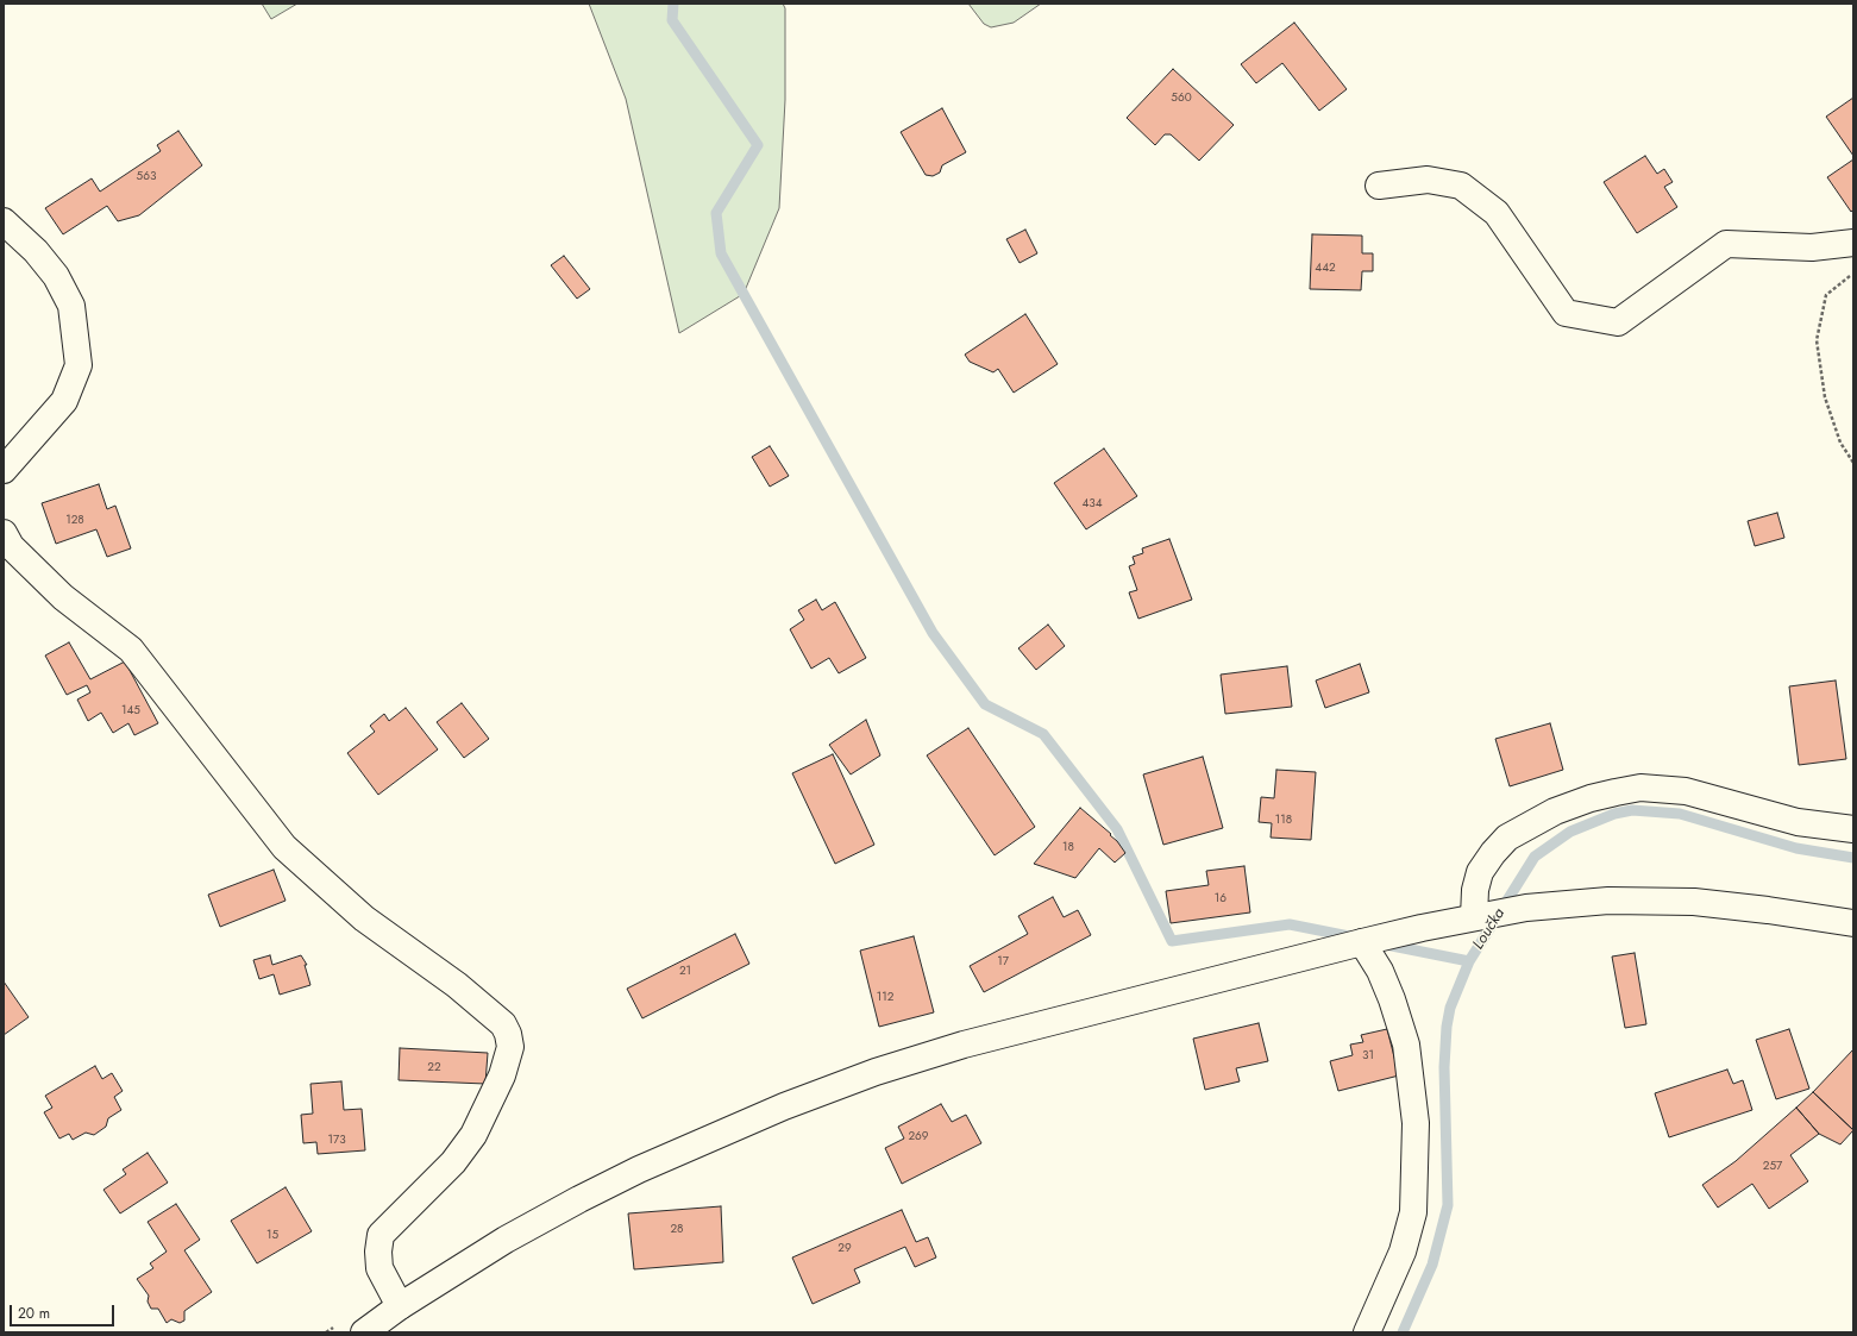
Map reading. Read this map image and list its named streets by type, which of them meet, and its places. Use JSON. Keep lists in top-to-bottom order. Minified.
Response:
{"water":["Loučka"],"house_numbers":["560","563","442","434","128","145","118","18","16","17","21","112","31","22","269","173","257","28","15","29"],"scale_bar":"20 m"}
